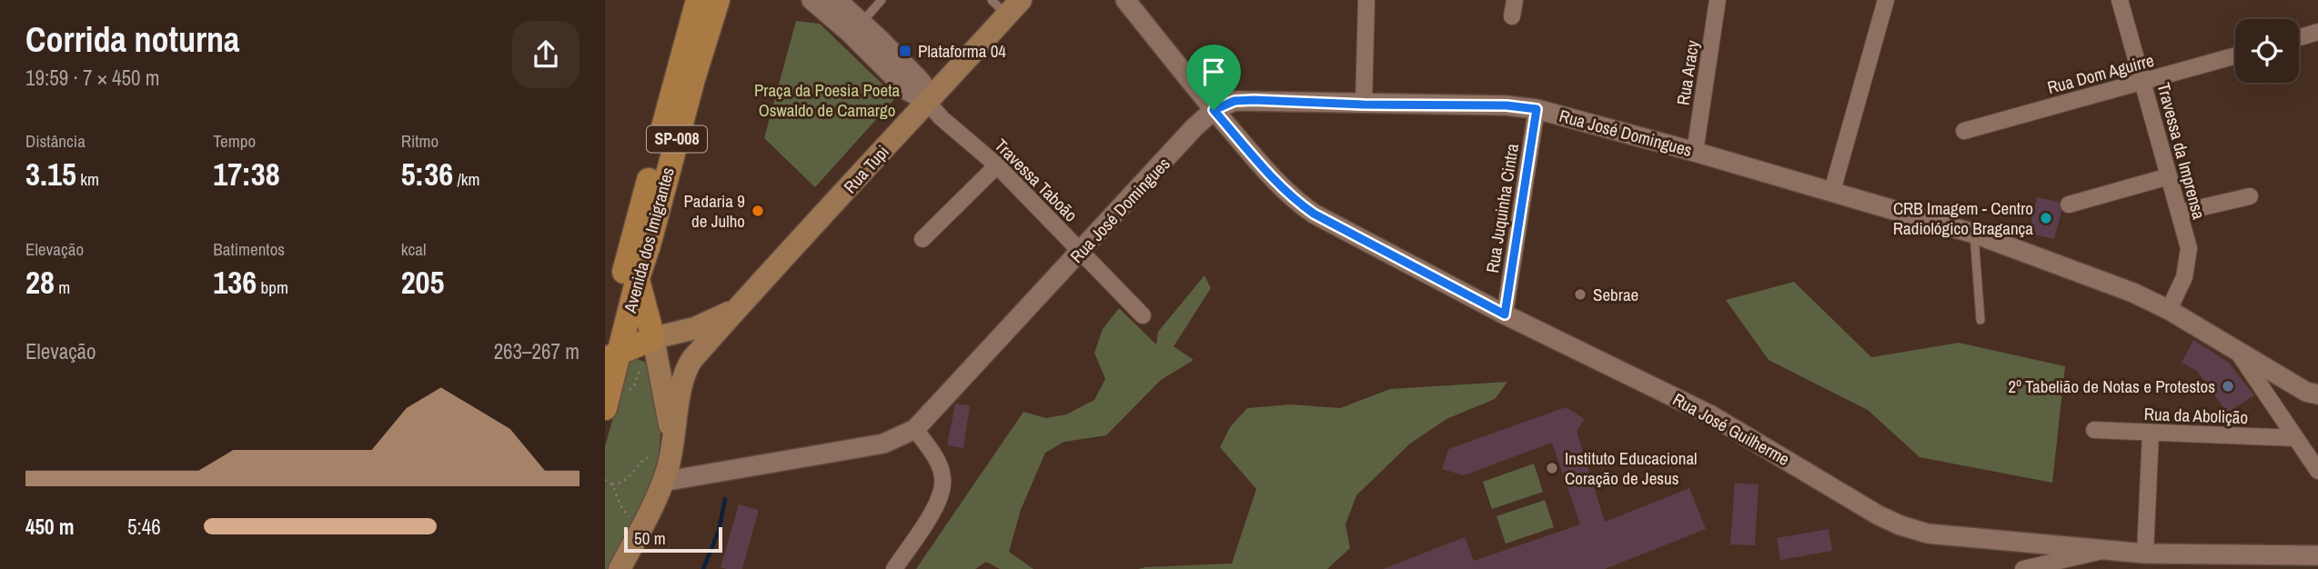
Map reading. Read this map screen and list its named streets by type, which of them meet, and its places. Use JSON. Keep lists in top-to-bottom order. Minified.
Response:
{"streets":{"main road":["SP-008","Rua Tupi","Avenida dos Imigrantes"],"street":["Rua Aracy","Rua Dom Aguirre","Rua José Domingues","Travessa da Imprensa","Travessa Taboão","Rua Juquinha Cintra","Rua da Abolição","Rua José Guilherme"]},"crossings":[["Rua Aracy","Rua José Domingues"],["Rua Dom Aguirre","Travessa da Imprensa"],["Rua José Domingues","Travessa da Imprensa"],["Rua José Domingues","Rua Tupi"],["Rua José Domingues","Travessa Taboão"],["Rua José Domingues","Rua Juquinha Cintra"],["Rua José Domingues","Rua José Guilherme"],["Rua Tupi","Travessa Taboão"],["Rua Juquinha Cintra","Rua José Guilherme"]],"parks":["Praça da Poesia Poeta Oswaldo de Camargo"],"places":{"transit":["Plataforma 04"],"other":["Padaria 9 de Julho","CRB Imagem - Centro Radiológico Bragança","Sebrae","2º Tabelião de Notas e Protestos","Instituto Educacional Coração de Jesus"]},"scale_bar":"50 m","page":{"heading":["Corrida noturna","19:59 · 7 × 450 m"],"stats":[["Distância","3.15 km"],["Tempo","17:38"],["Ritmo","5:36 /km"],["Elevação","28 m"],["Batimentos","136 bpm"],["kcal","205"]],"chart":["Elevação","263–267 m"],"list":[{"name":"450 m","note":"5:46"}],"scale":"50 m"}}
